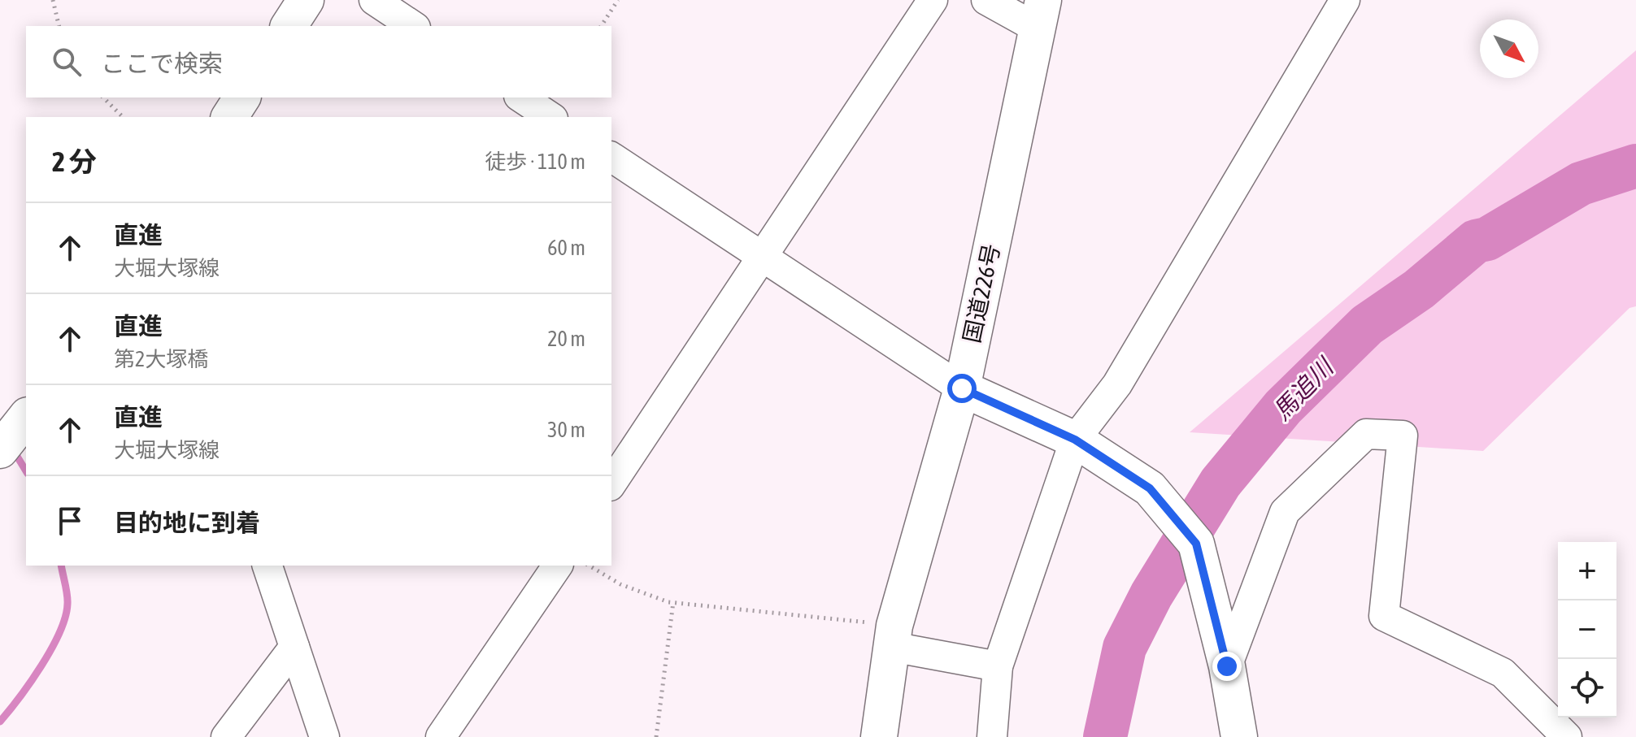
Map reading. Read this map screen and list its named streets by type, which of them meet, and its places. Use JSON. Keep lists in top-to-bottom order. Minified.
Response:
{"streets":{"main road":["国道226号"]},"water":["馬追川"],"north":"bottom right","page":{"search":"ここで検索","heading":["2 分","徒歩 · 110 m"],"list":[["直進","大堀大塚線","60 m"],["直進","第2大塚橋","20 m"],["直進","大堀大塚線","30 m"],"目的地に到着"],"map_buttons":["+","−"]}}
